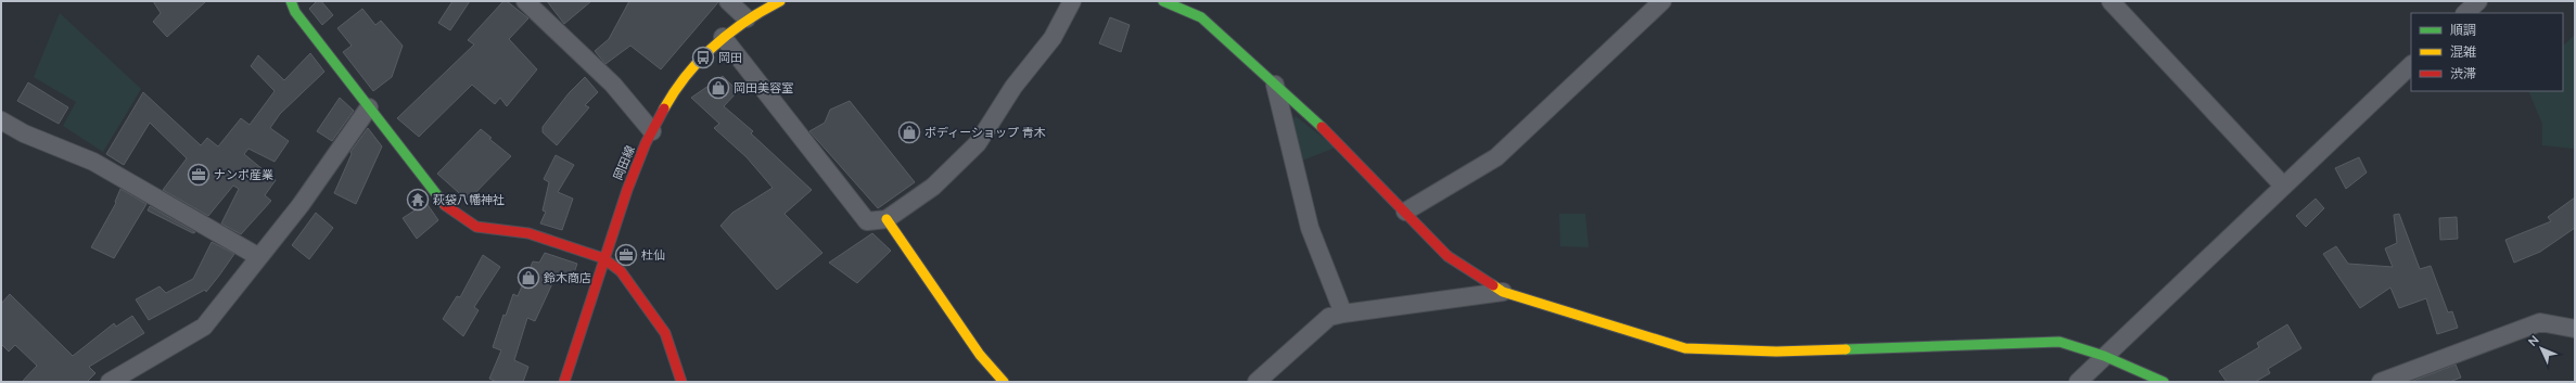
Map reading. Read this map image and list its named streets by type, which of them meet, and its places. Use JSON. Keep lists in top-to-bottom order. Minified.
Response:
{"streets":{"street":["岡田線"]},"places":{"bus stop":["岡田"],"shop":["岡田美容室","ボディーショップ 青木","鈴木商店"],"office":["ナンポ産業","杜仙"],"temple":["萩袋八幡神社"]},"legend":["順調","混雑","渋滞"],"north":"top left"}
